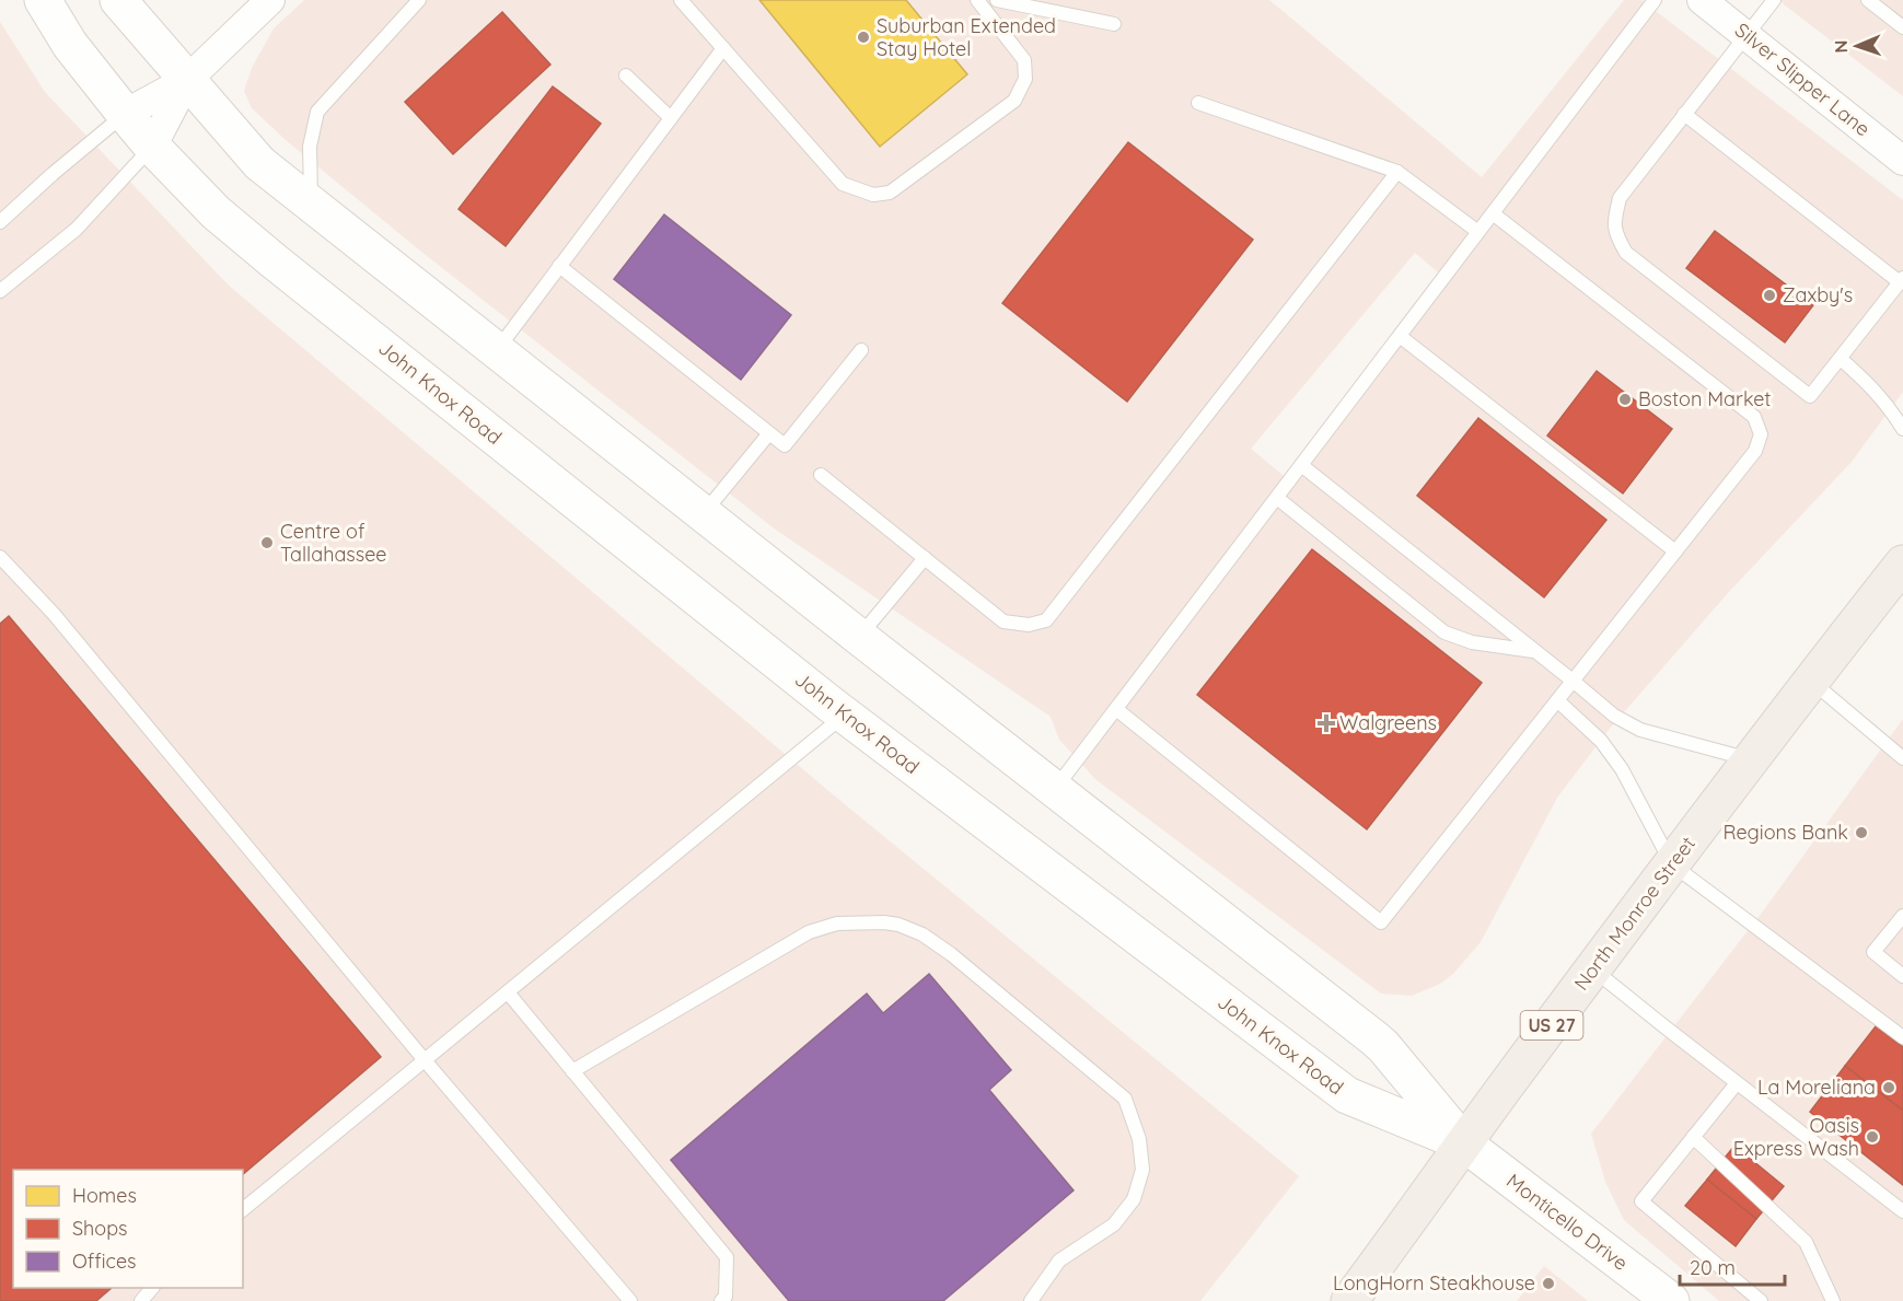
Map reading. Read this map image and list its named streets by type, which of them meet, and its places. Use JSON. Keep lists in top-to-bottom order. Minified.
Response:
{"streets":{"main road":["John Knox Road","North Monroe Street","US 27","Monticello Drive"],"street":["Silver Slipper Lane"]},"crossings":[["John Knox Road","North Monroe Street"],["John Knox Road","Monticello Drive"],["North Monroe Street","Monticello Drive"]],"places":{"other":["Suburban Extended Stay Hotel","Zaxby's","Boston Market","Centre of Tallahassee","Regions Bank","La Moreliana","Oasis Express Wash","LongHorn Steakhouse"],"health":["Walgreens"]},"legend":["Homes","Shops","Offices"],"scale_bar":"20 m","north":"left"}
